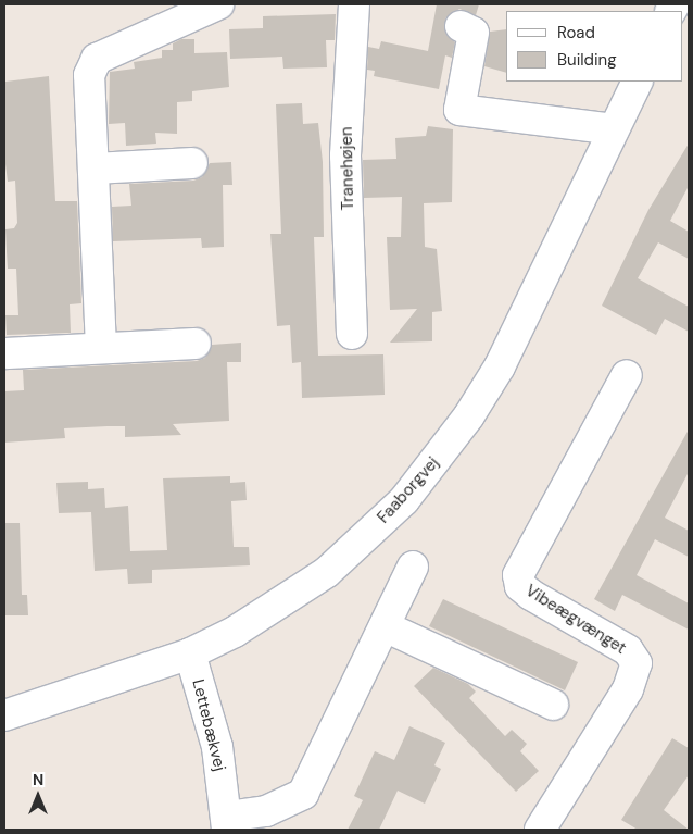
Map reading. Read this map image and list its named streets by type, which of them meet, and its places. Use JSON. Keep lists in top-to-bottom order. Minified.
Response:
{"streets":{"street":["Tranehøjen","Faaborgvej","Vibeægvænget","Lettebækvej"]},"crossings":[["Faaborgvej","Lettebækvej"]],"legend":["Road","Building"],"north":"top"}
